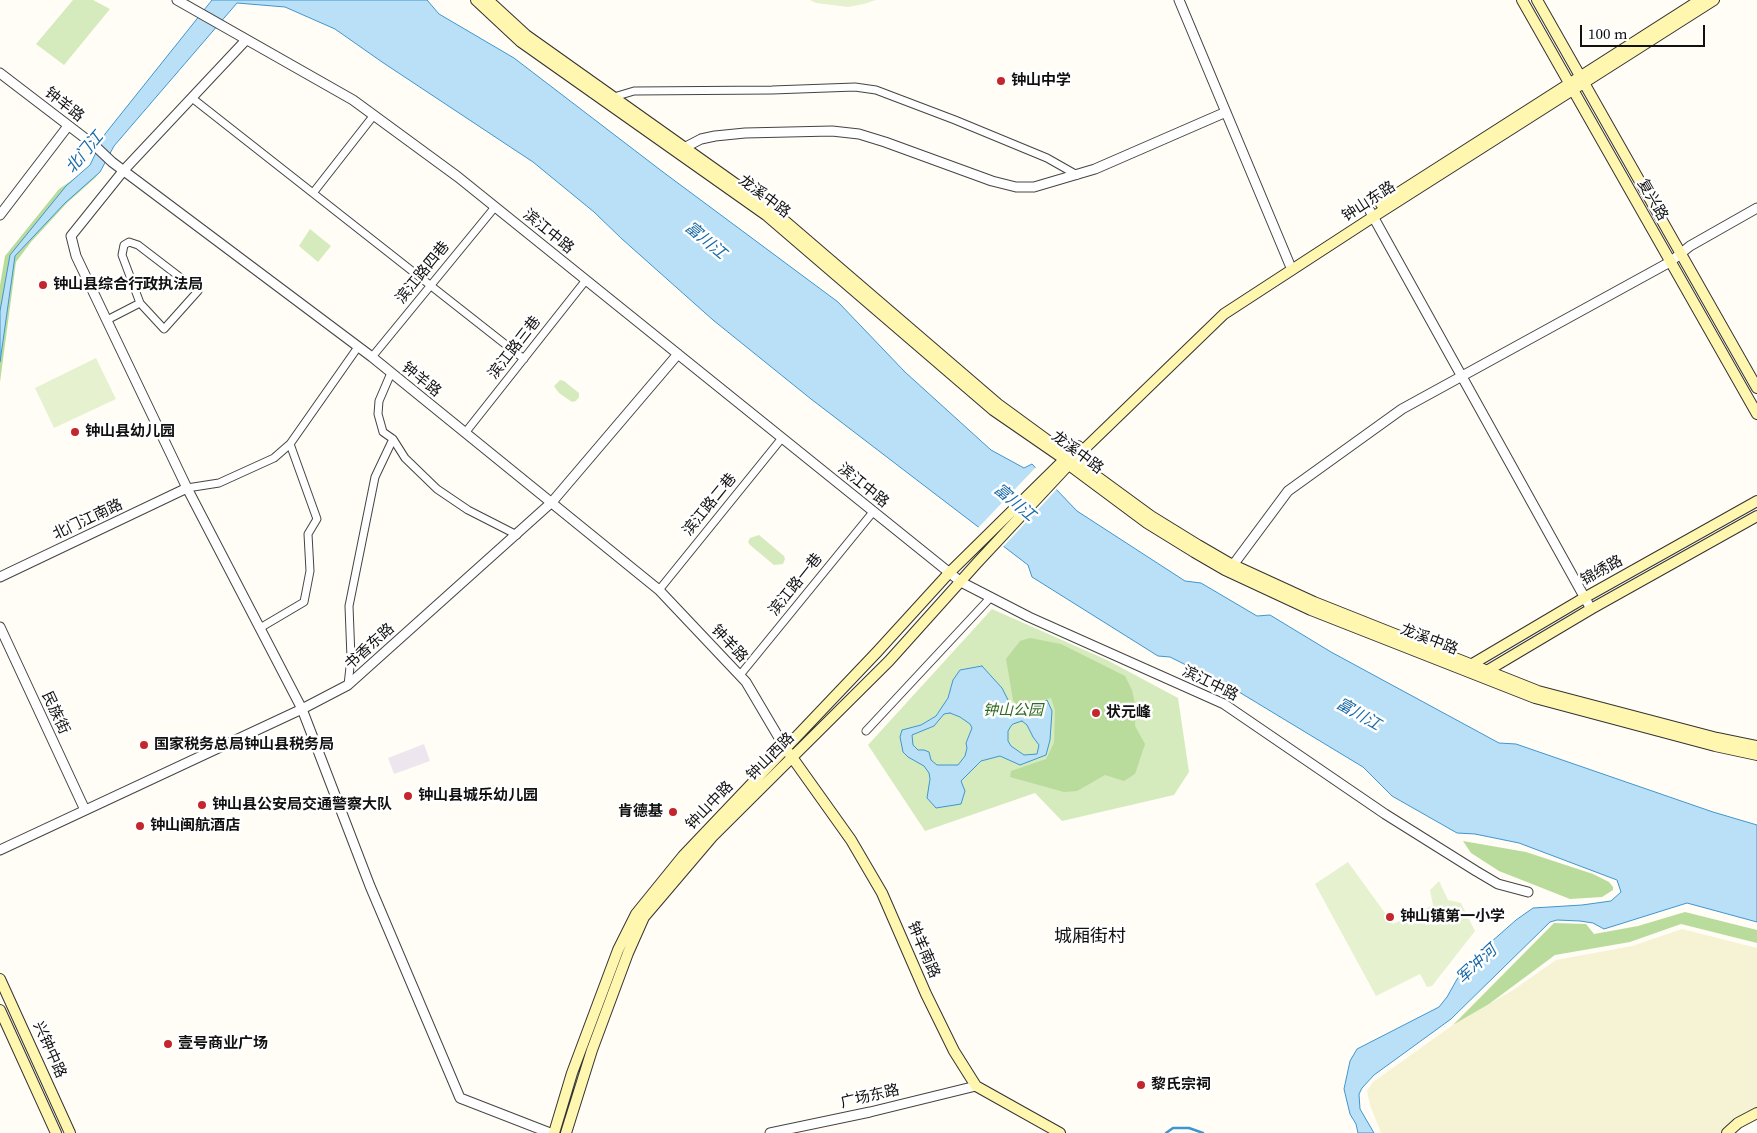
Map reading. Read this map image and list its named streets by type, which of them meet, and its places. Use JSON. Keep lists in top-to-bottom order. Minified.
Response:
{"streets":{"main road":["龙溪中路","复兴路","钟山东路","锦绣路","钟山西路","钟山中路","钟羊南路","兴钟中路"],"street":["钟羊路","滨江中路","滨江路四巷","滨江路三巷","滨江路二巷","北门江南路","滨江路一巷","书香东路","民族街","广场东路"]},"crossings":[["钟羊路","滨江路四巷"],["钟羊路","滨江路三巷"],["钟羊路","滨江路二巷"],["钟羊路","滨江路一巷"],["钟羊路","书香东路"],["钟羊路","钟山西路"],["钟羊路","钟山中路"],["钟羊路","钟羊南路"],["龙溪中路","钟山东路"],["龙溪中路","锦绣路"],["龙溪中路","钟山西路"],["龙溪中路","钟山中路"],["复兴路","钟山东路"],["钟山东路","钟山西路"],["钟山东路","钟山中路"],["滨江中路","滨江路四巷"],["滨江中路","滨江路三巷"],["滨江中路","滨江路二巷"],["滨江中路","滨江路一巷"],["滨江中路","书香东路"],["滨江中路","钟山西路"],["滨江中路","钟山中路"],["书香东路","民族街"],["钟山西路","钟山中路"],["钟山西路","钟羊南路"],["钟山中路","钟羊南路"],["钟羊南路","广场东路"]],"districts":["城厢街村"],"water":["北门江","富川江","军冲河"],"parks":["钟山公园"],"places":["钟山中学","钟山县综合行政执法局","钟山县幼儿园","状元峰","国家税务总局钟山县税务局","钟山县城乐幼儿园","钟山县公安局交通警察大队","肯德基","钟山闽航酒店","钟山镇第一小学","壹号商业广场","黎氏宗祠"],"scale_bar":"100 m"}
